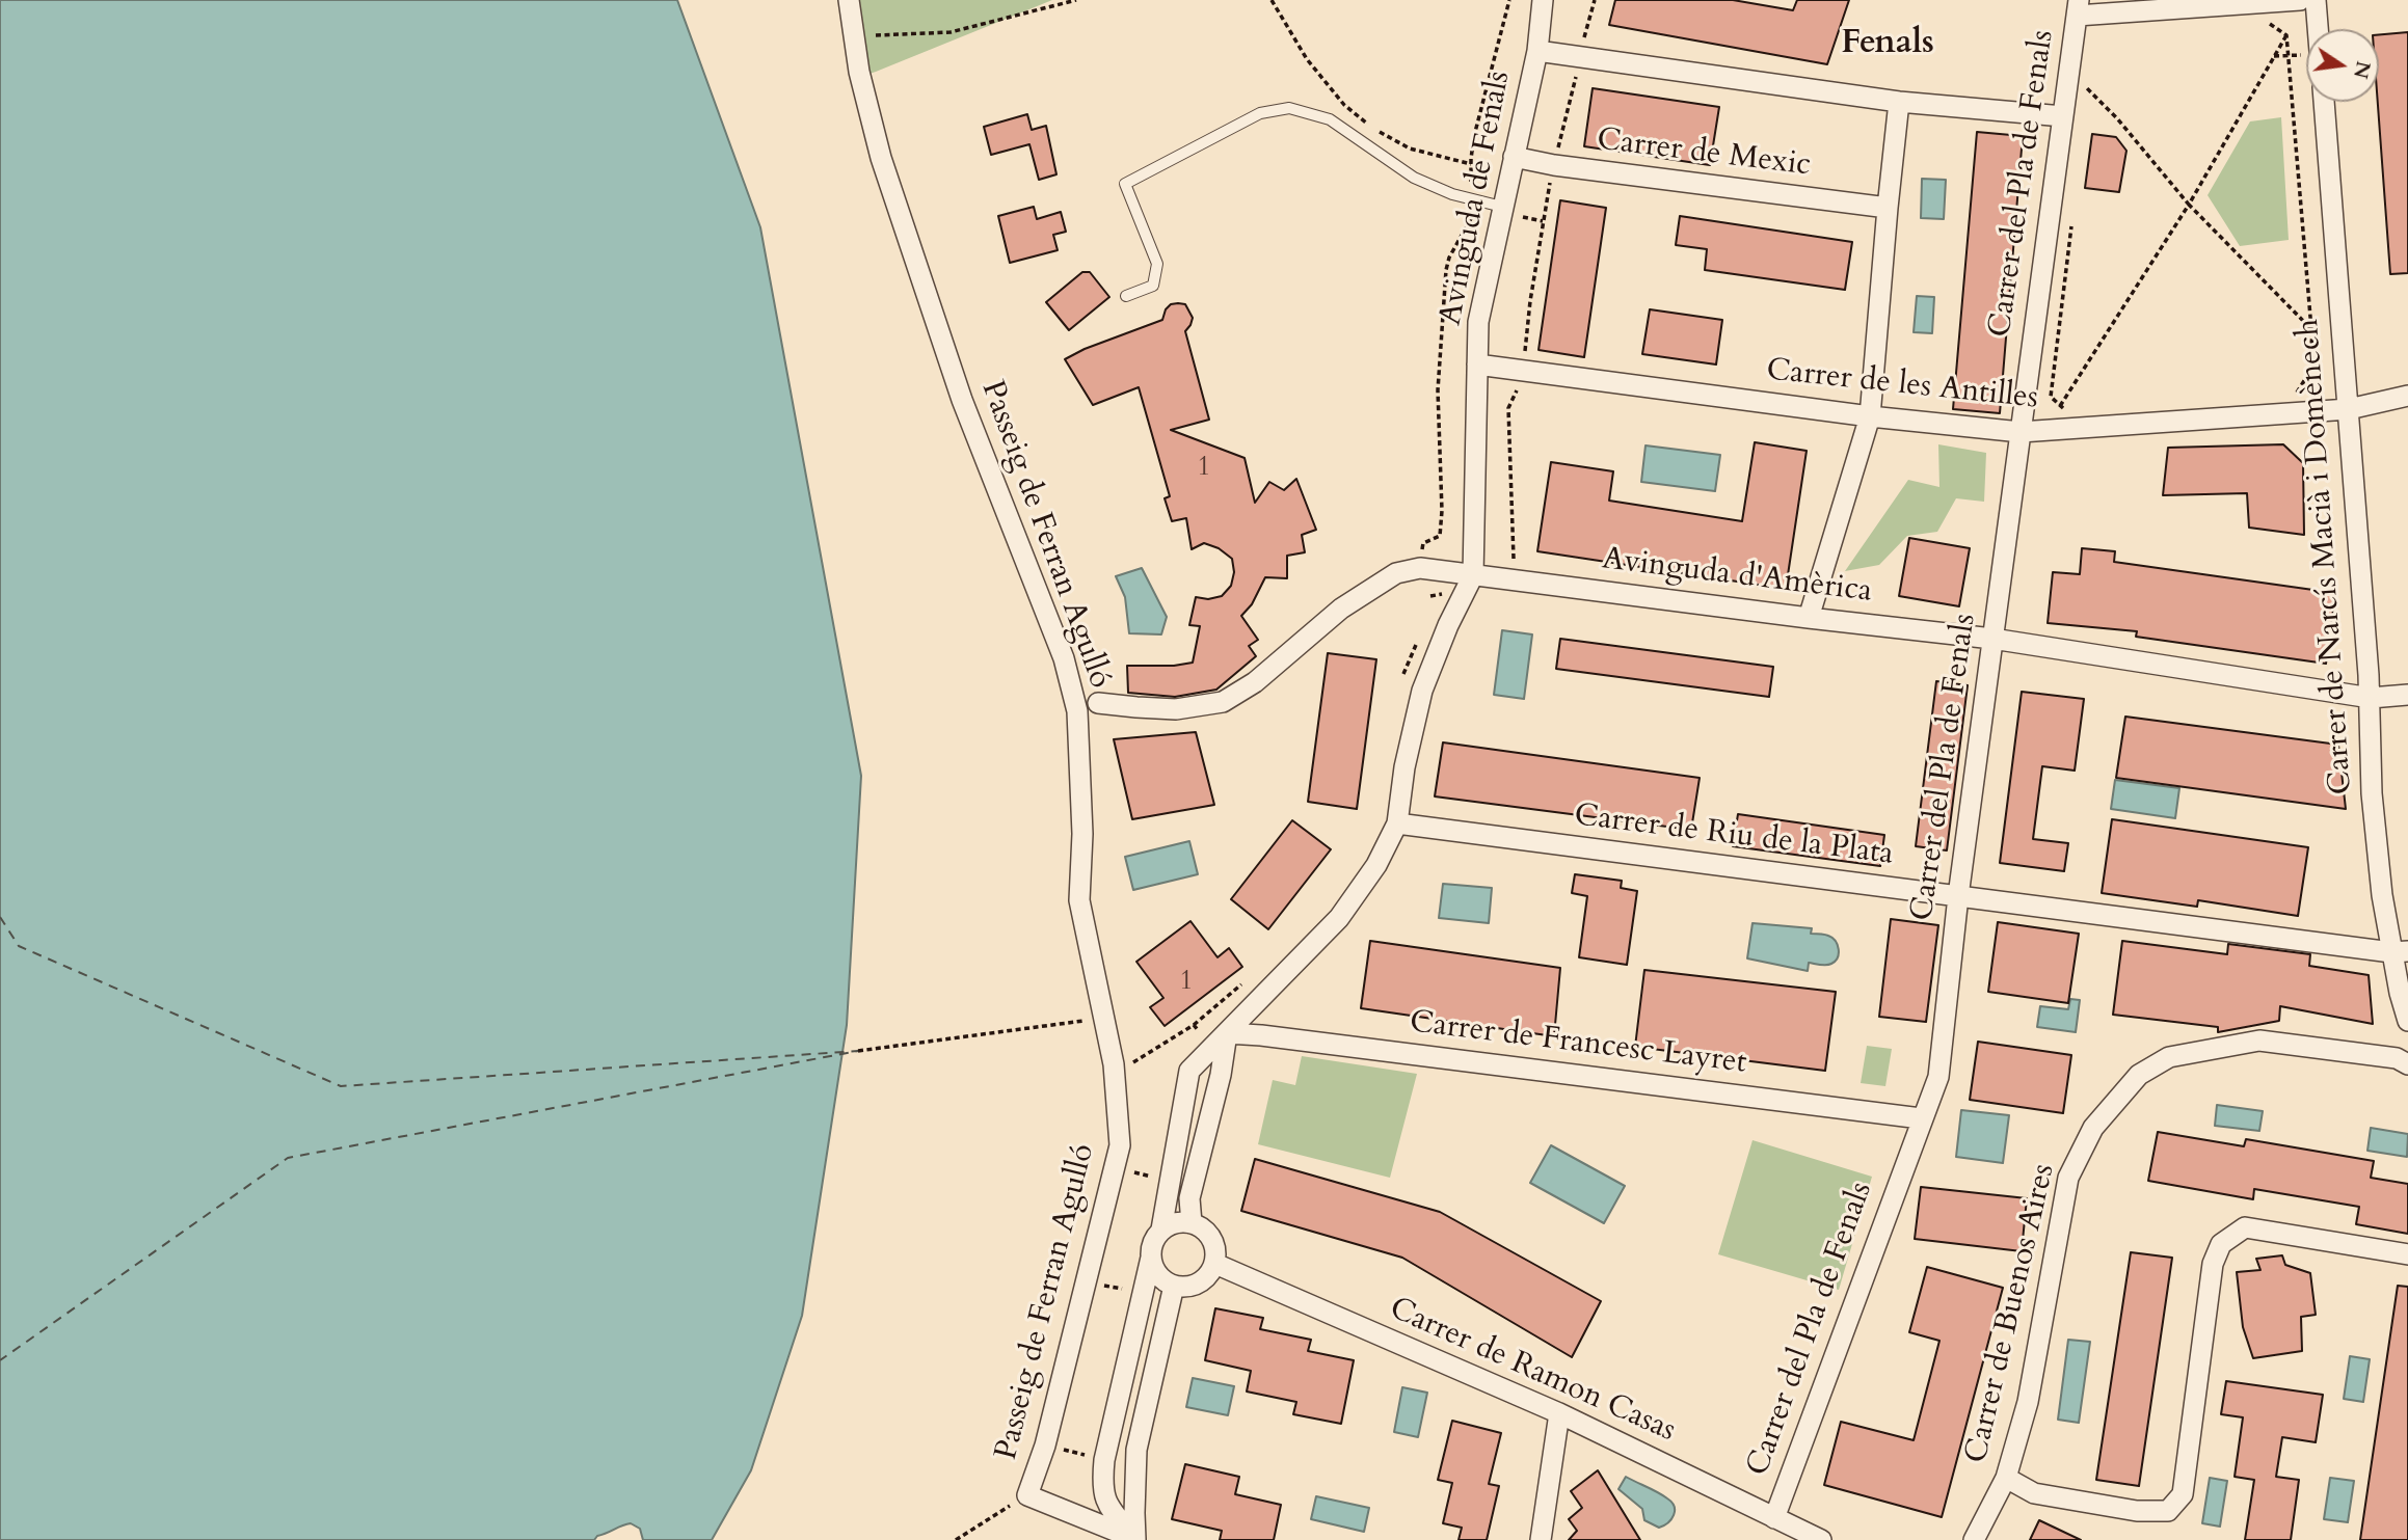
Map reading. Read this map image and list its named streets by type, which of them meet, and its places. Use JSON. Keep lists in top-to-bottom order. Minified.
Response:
{"streets":{"street":["Carrer de Mexic","Carrer del Pla de Fenals","Avinguda de Fenals","Carrer de les Antilles","Passeig de Ferran Agulló","Carrer de Narcís Macià i Domènech","Avinguda d'Amèrica","Carrer de Riu de la Plata","Carrer de Francesc Layret","Carrer de Buenos Aires","Carrer de Ramon Casas"]},"crossings":[["Carrer de Mexic","Avinguda de Fenals"],["Carrer del Pla de Fenals","Carrer de les Antilles"],["Carrer del Pla de Fenals","Avinguda d'Amèrica"],["Carrer del Pla de Fenals","Carrer de Riu de la Plata"],["Carrer del Pla de Fenals","Carrer de Francesc Layret"],["Carrer del Pla de Fenals","Carrer de Ramon Casas"],["Avinguda de Fenals","Carrer de les Antilles"],["Avinguda de Fenals","Avinguda d'Amèrica"],["Carrer de les Antilles","Carrer de Narcís Macià i Domènech"],["Carrer de Narcís Macià i Domènech","Avinguda d'Amèrica"],["Carrer de Narcís Macià i Domènech","Carrer de Riu de la Plata"]],"districts":["Fenals"],"house_numbers":["1","1"],"north":"right"}
